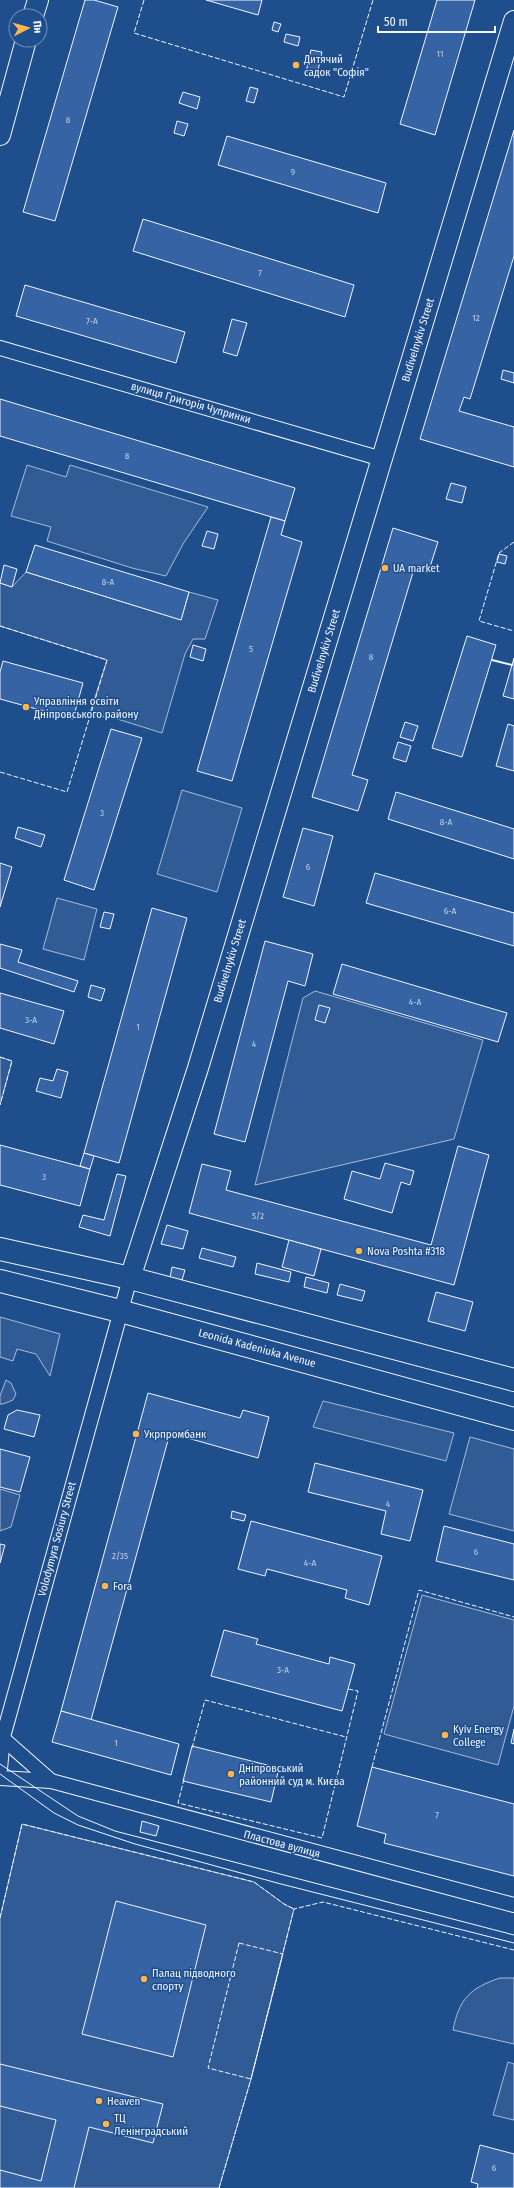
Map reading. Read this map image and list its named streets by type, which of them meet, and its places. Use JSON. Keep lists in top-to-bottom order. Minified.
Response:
{"streets":{"highway":["Leonida Kadeniuka Avenue"],"street":["Budivelnykiv Street","вулиця Григорія Чупринки","Volodymyra Sosiury Street","Пластова вулиця"]},"crossings":[["Budivelnykiv Street","вулиця Григорія Чупринки"],["Budivelnykiv Street","Volodymyra Sosiury Street"],["Leonida Kadeniuka Avenue","Volodymyra Sosiury Street"],["Volodymyra Sosiury Street","Пластова вулиця"]],"places":["Дитячий садок \"Софія\"","UA market","Управління освіти Дніпровського району","Nova Poshta #318","Укрпромбанк","Fora","Kyiv Energy College","Дніпровський районний суд м. Києва","Палац підводного спорту","Heaven","ТЦ Ленінградський"],"house_numbers":["11","8","9","7","12","7-А","8","8-А","5","8","3","8-А","6","6-А","4-А","3-А","1","4","3","5/2","4","6","2/35","4-А","3-А","1","7","6"],"scale_bar":"50 m","north":"right"}
